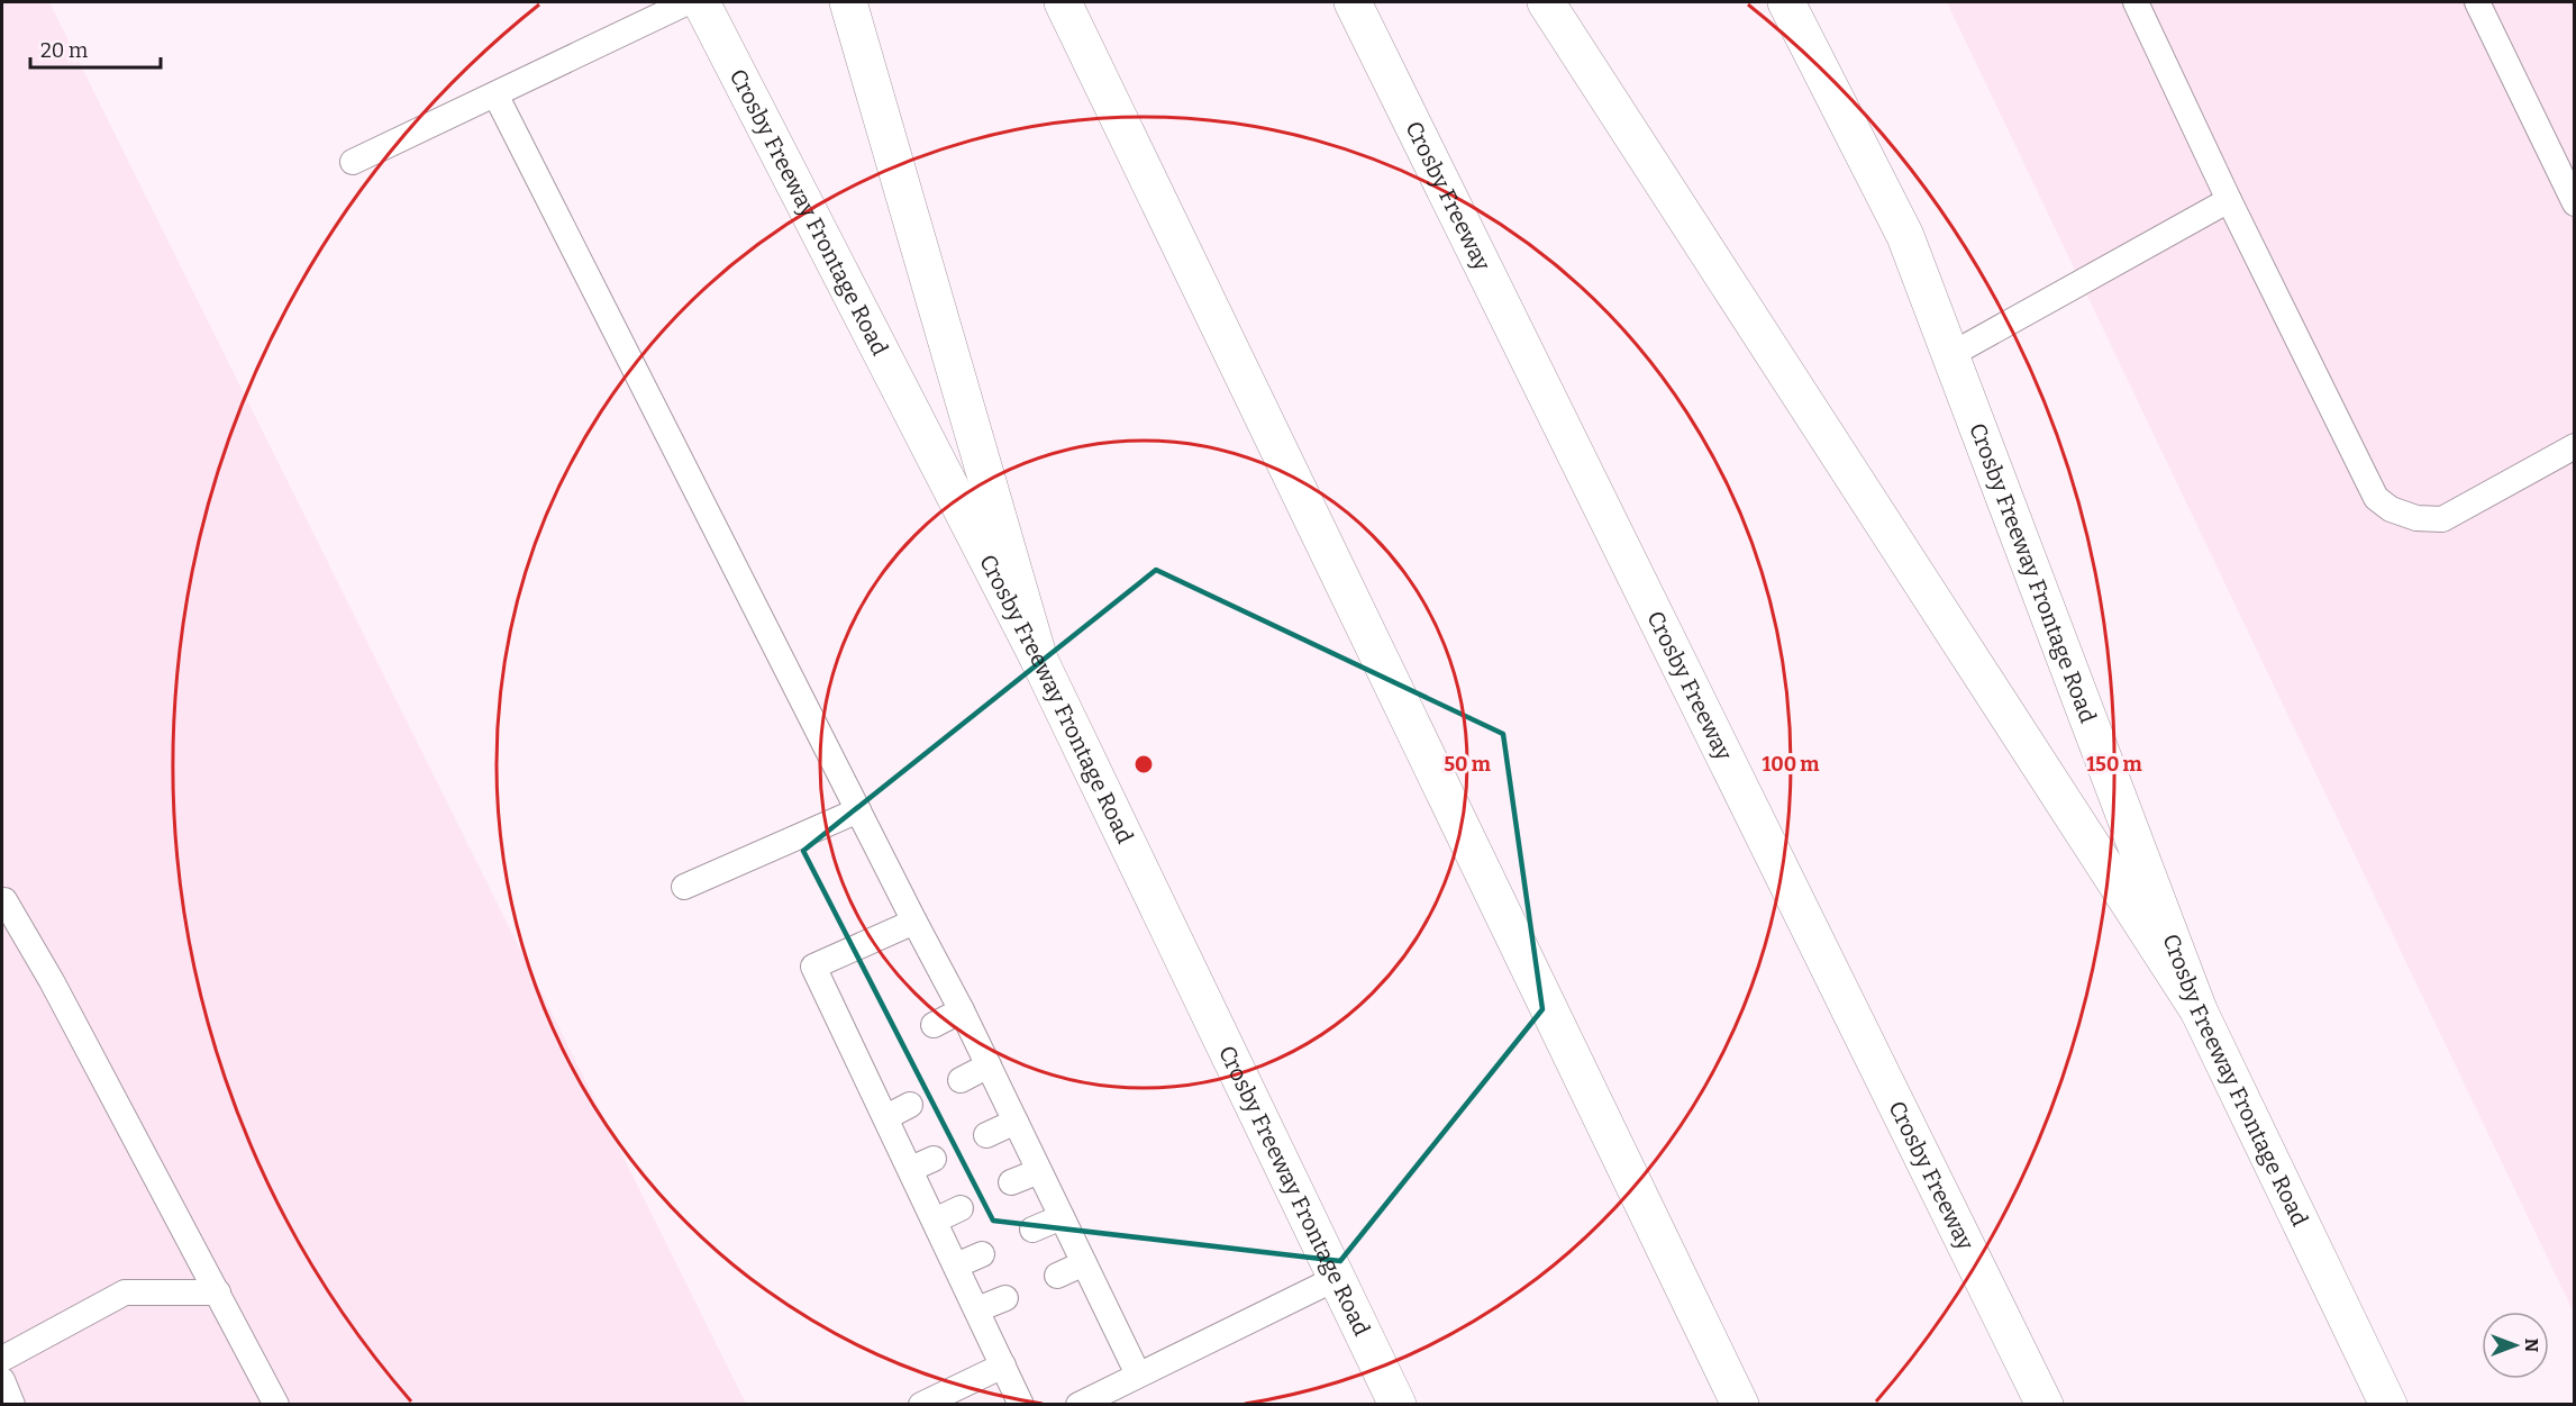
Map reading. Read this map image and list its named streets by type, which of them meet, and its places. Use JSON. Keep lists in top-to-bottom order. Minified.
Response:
{"streets":{"main road":["Crosby Freeway","Crosby Freeway Frontage Road"]},"scale_bar":"20 m","north":"right","rings":["50 m","100 m","150 m"]}
